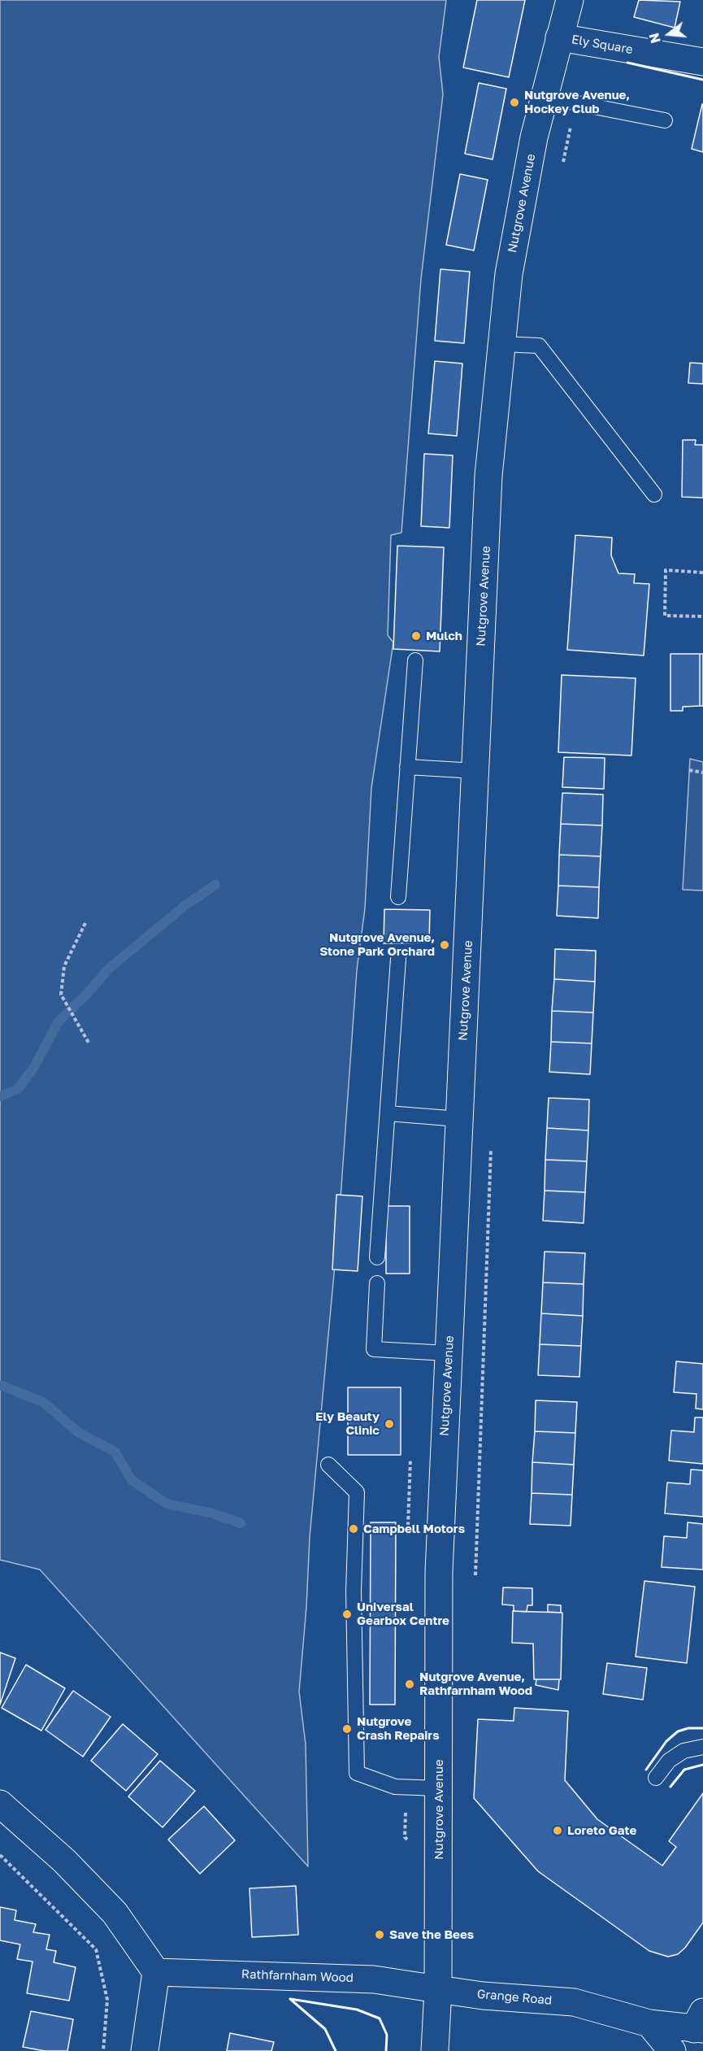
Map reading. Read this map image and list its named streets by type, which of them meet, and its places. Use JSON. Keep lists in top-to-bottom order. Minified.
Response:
{"streets":{"main road":["Ely Square","Nutgrove Avenue","Rathfarnham Wood","Grange Road"]},"crossings":[["Ely Square","Nutgrove Avenue"],["Nutgrove Avenue","Rathfarnham Wood"],["Nutgrove Avenue","Grange Road"],["Rathfarnham Wood","Grange Road"]],"places":["Nutgrove Avenue, Hockey Club","Mulch","Nutgrove Avenue, Stone Park Orchard","Ely Beauty Clinic","Campbell Motors","Universal Gearbox Centre","Nutgrove Avenue, Rathfarnham Wood","Nutgrove Crash Repairs","Loreto Gate","Save the Bees"],"north":"left"}
